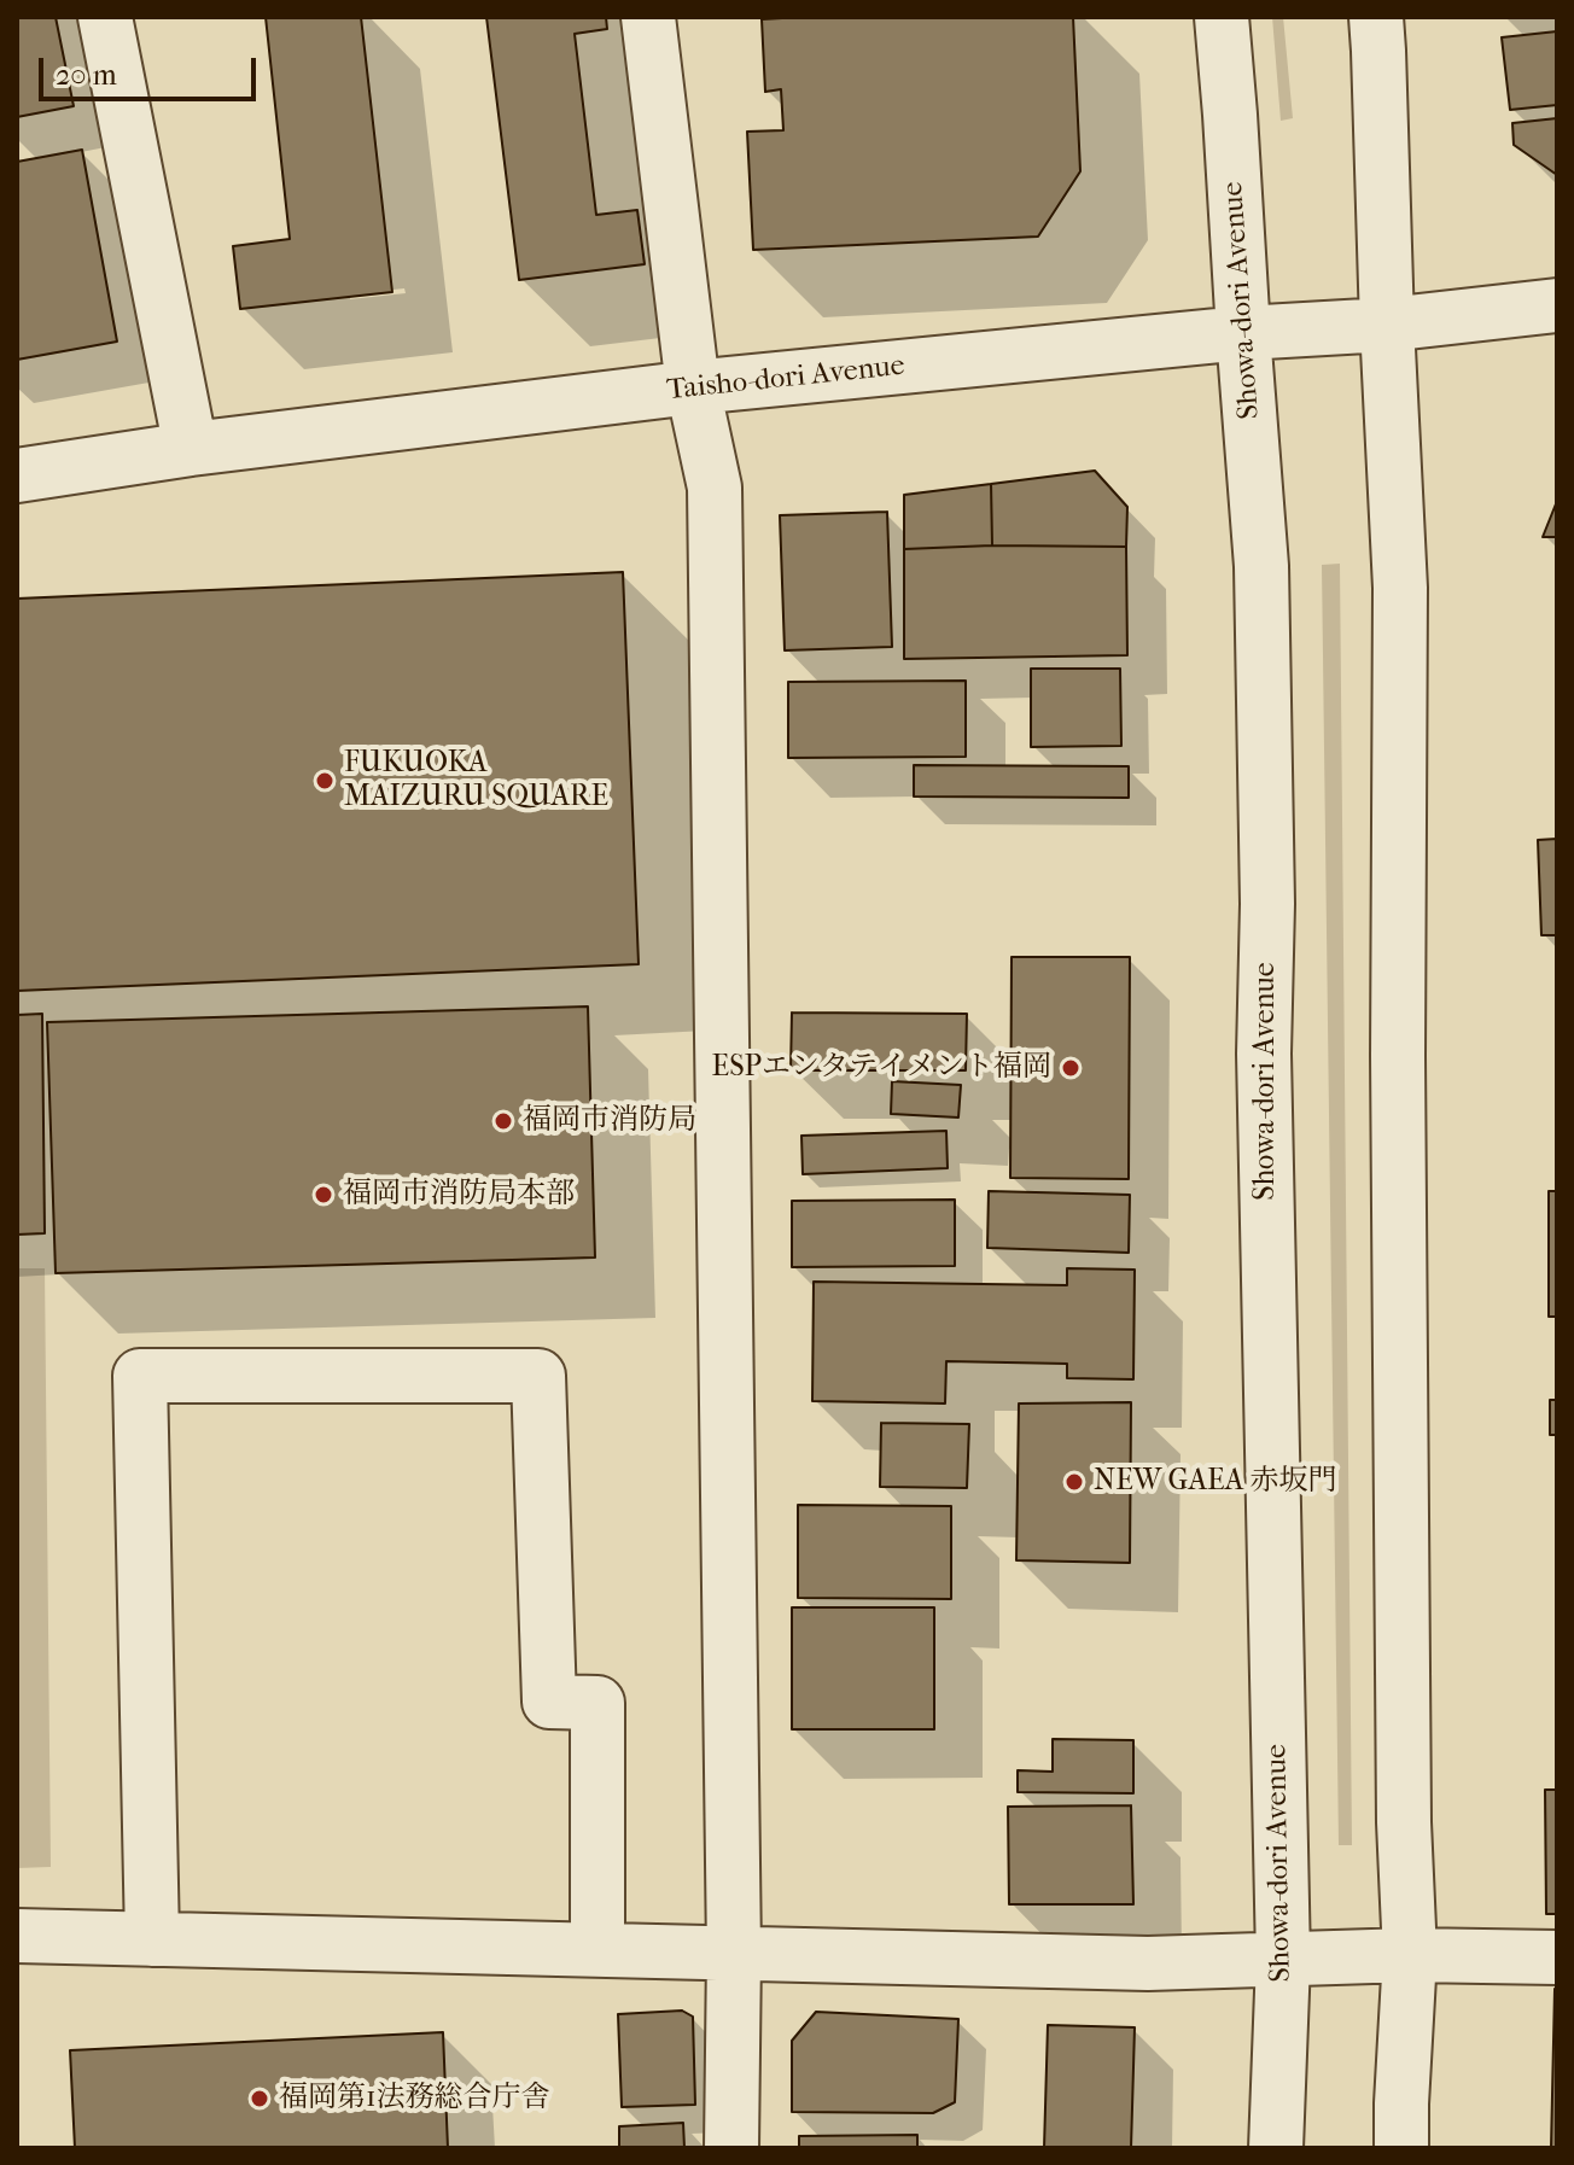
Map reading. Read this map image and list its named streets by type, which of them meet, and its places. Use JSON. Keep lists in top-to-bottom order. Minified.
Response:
{"streets":{"street":["Showa-dori Avenue","Taisho-dori Avenue"]},"crossings":[["Showa-dori Avenue","Taisho-dori Avenue"]],"places":["FUKUOKA MAIZURU SQUARE","ESPエンタテイメント福岡","福岡市消防局","福岡市消防局本部","NEW GAEA 赤坂門","福岡第1法務総合庁舎"],"scale_bar":"20 m"}
